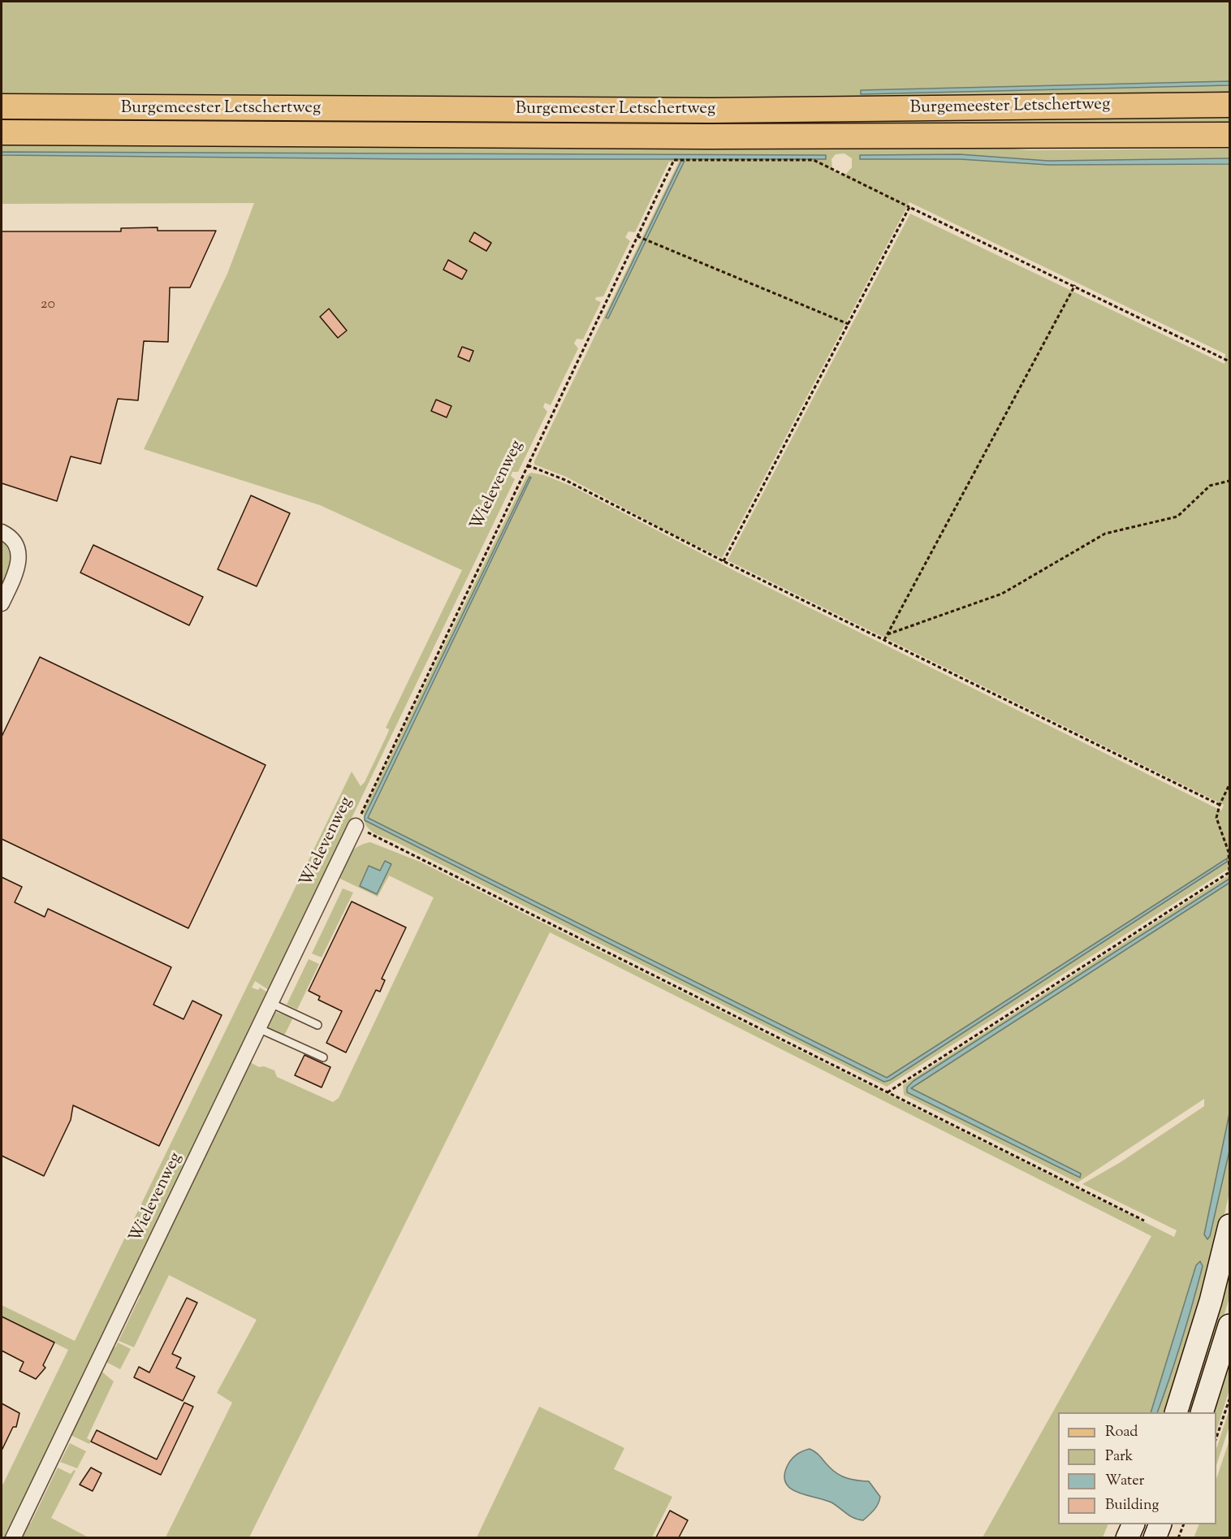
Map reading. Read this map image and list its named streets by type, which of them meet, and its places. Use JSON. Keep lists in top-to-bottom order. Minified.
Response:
{"streets":{"main road":["Burgemeester Letschertweg"],"street":["Wielevenweg"]},"house_numbers":["20"],"legend":["Road","Park","Water","Building"]}
